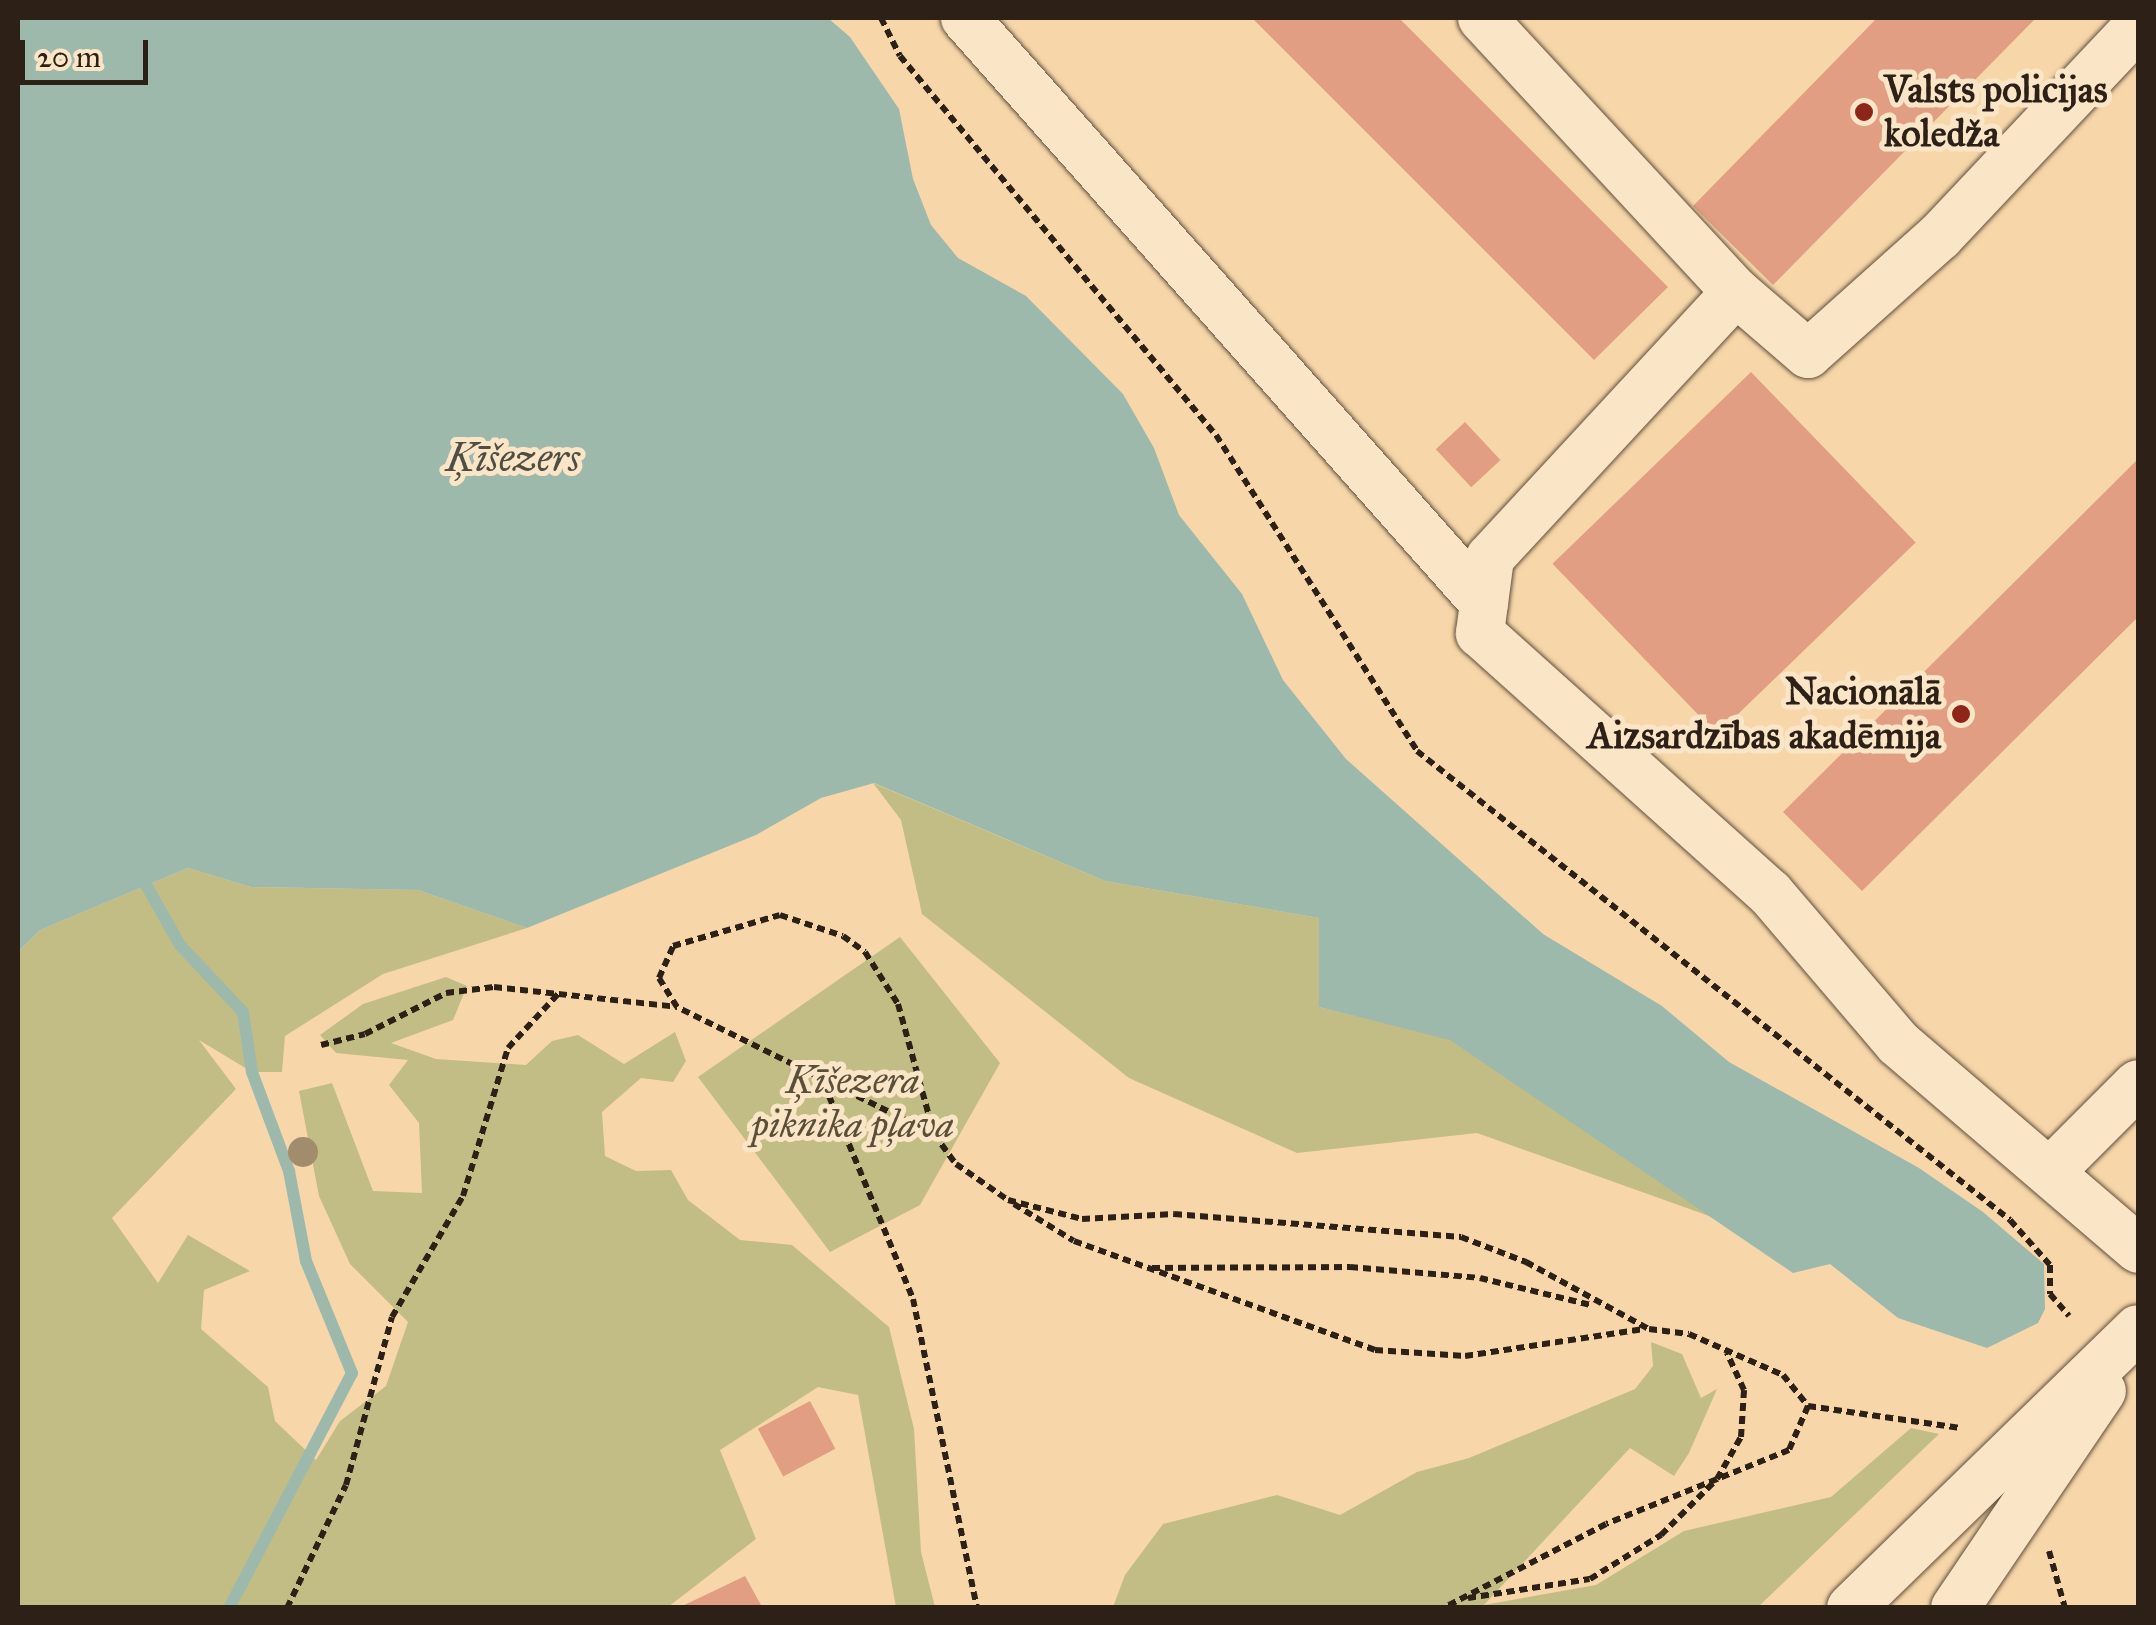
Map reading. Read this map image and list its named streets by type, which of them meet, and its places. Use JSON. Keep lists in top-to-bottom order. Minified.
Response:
{"water":["Ķīšezers"],"parks":["Ķīšezera piknika pļava"],"places":["Valsts policijas koledža","Nacionālā Aizsardzības akadēmija"],"scale_bar":"20 m"}
